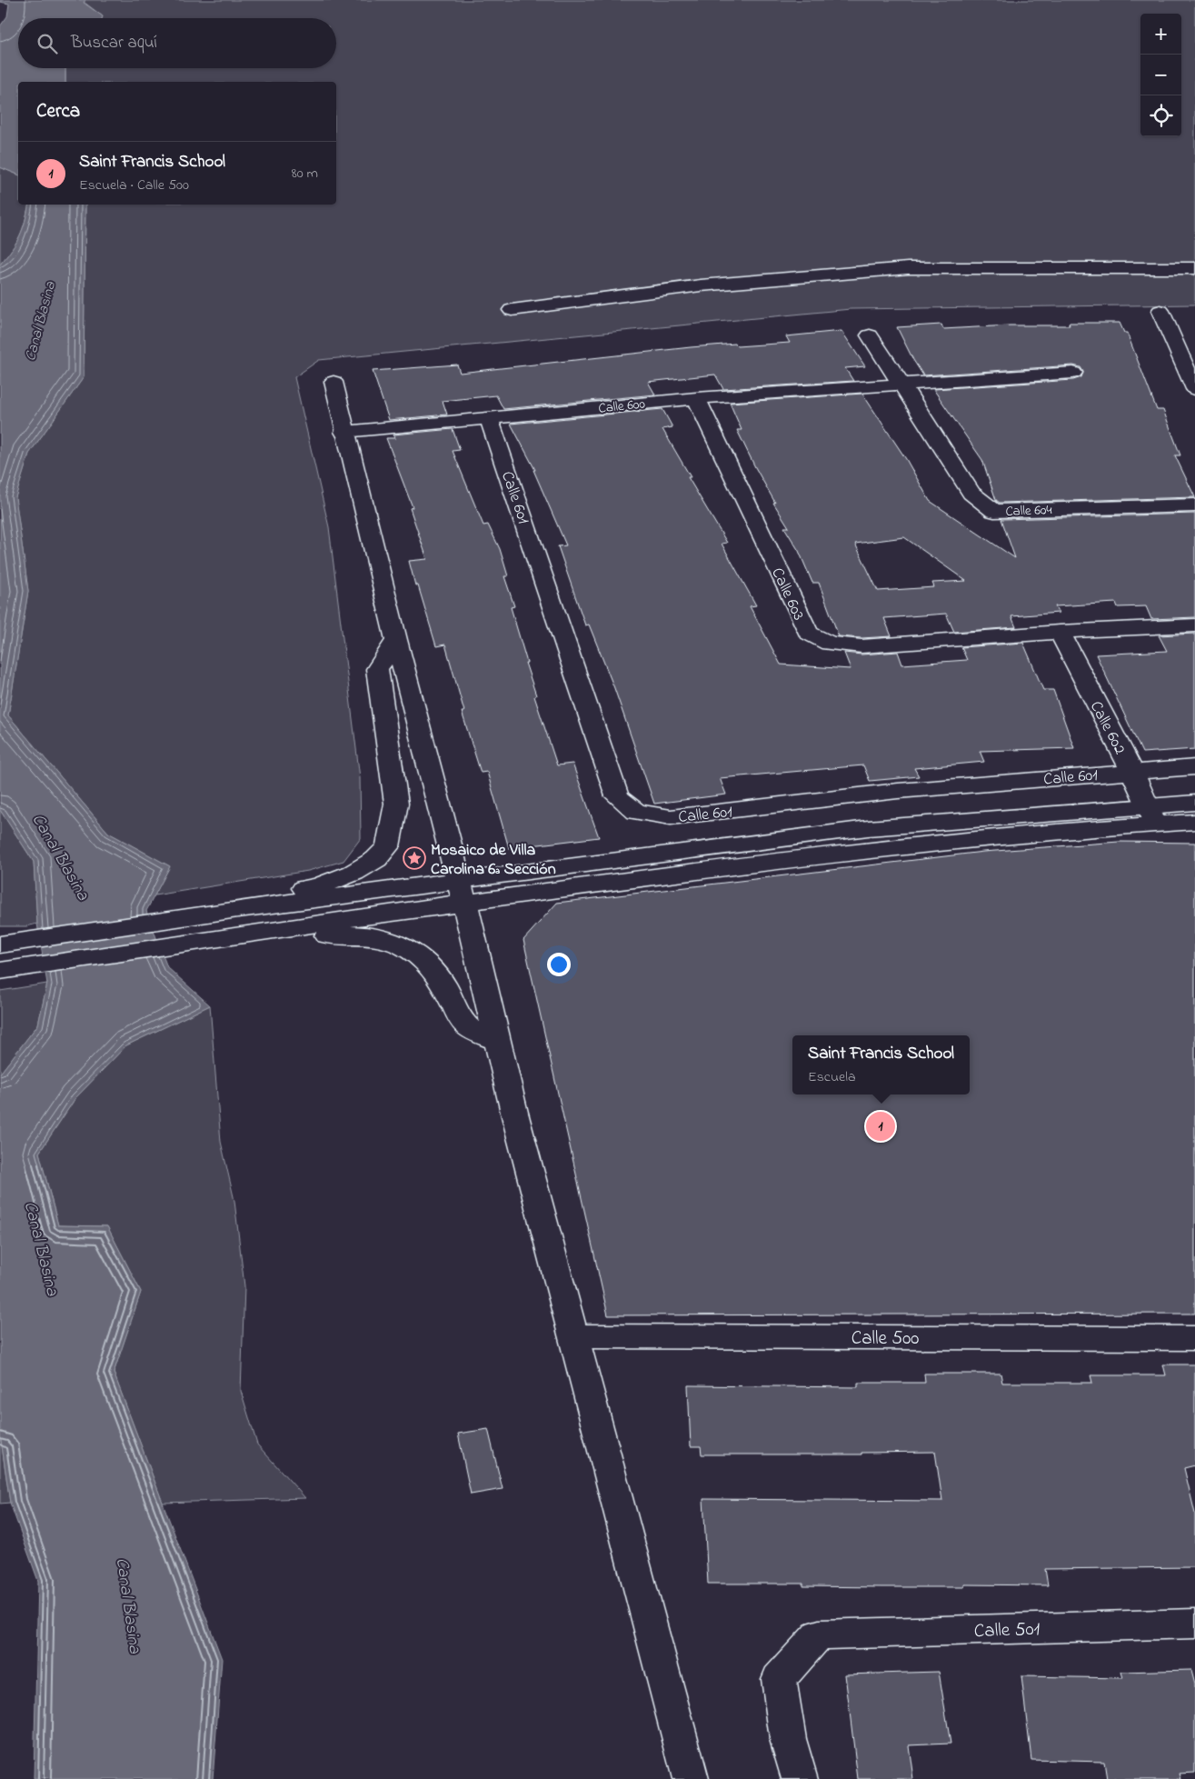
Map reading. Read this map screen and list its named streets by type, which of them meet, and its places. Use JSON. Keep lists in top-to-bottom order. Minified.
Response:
{"streets":{"street":["Calle 600","Calle 601","Calle 604","Calle 603","Calle 602","Calle 500","Calle 501"]},"crossings":[["Calle 600","Calle 601"],["Calle 600","Calle 604"],["Calle 600","Calle 603"],["Calle 601","Calle 602"],["Calle 603","Calle 602"]],"water":["Canal Blasina"],"places":{"place":["Mosaico de Villa Carolina 6ª Sección"]},"page":{"map_buttons":["+","−"],"search":"Buscar aquí","heading":"Cerca","list":[{"mark":"1","name":"Saint Francis School","note":"Escuela · Calle 500","value":"80 m"}],"popup":["Saint Francis School","Escuela"],"pins":"1"}}
